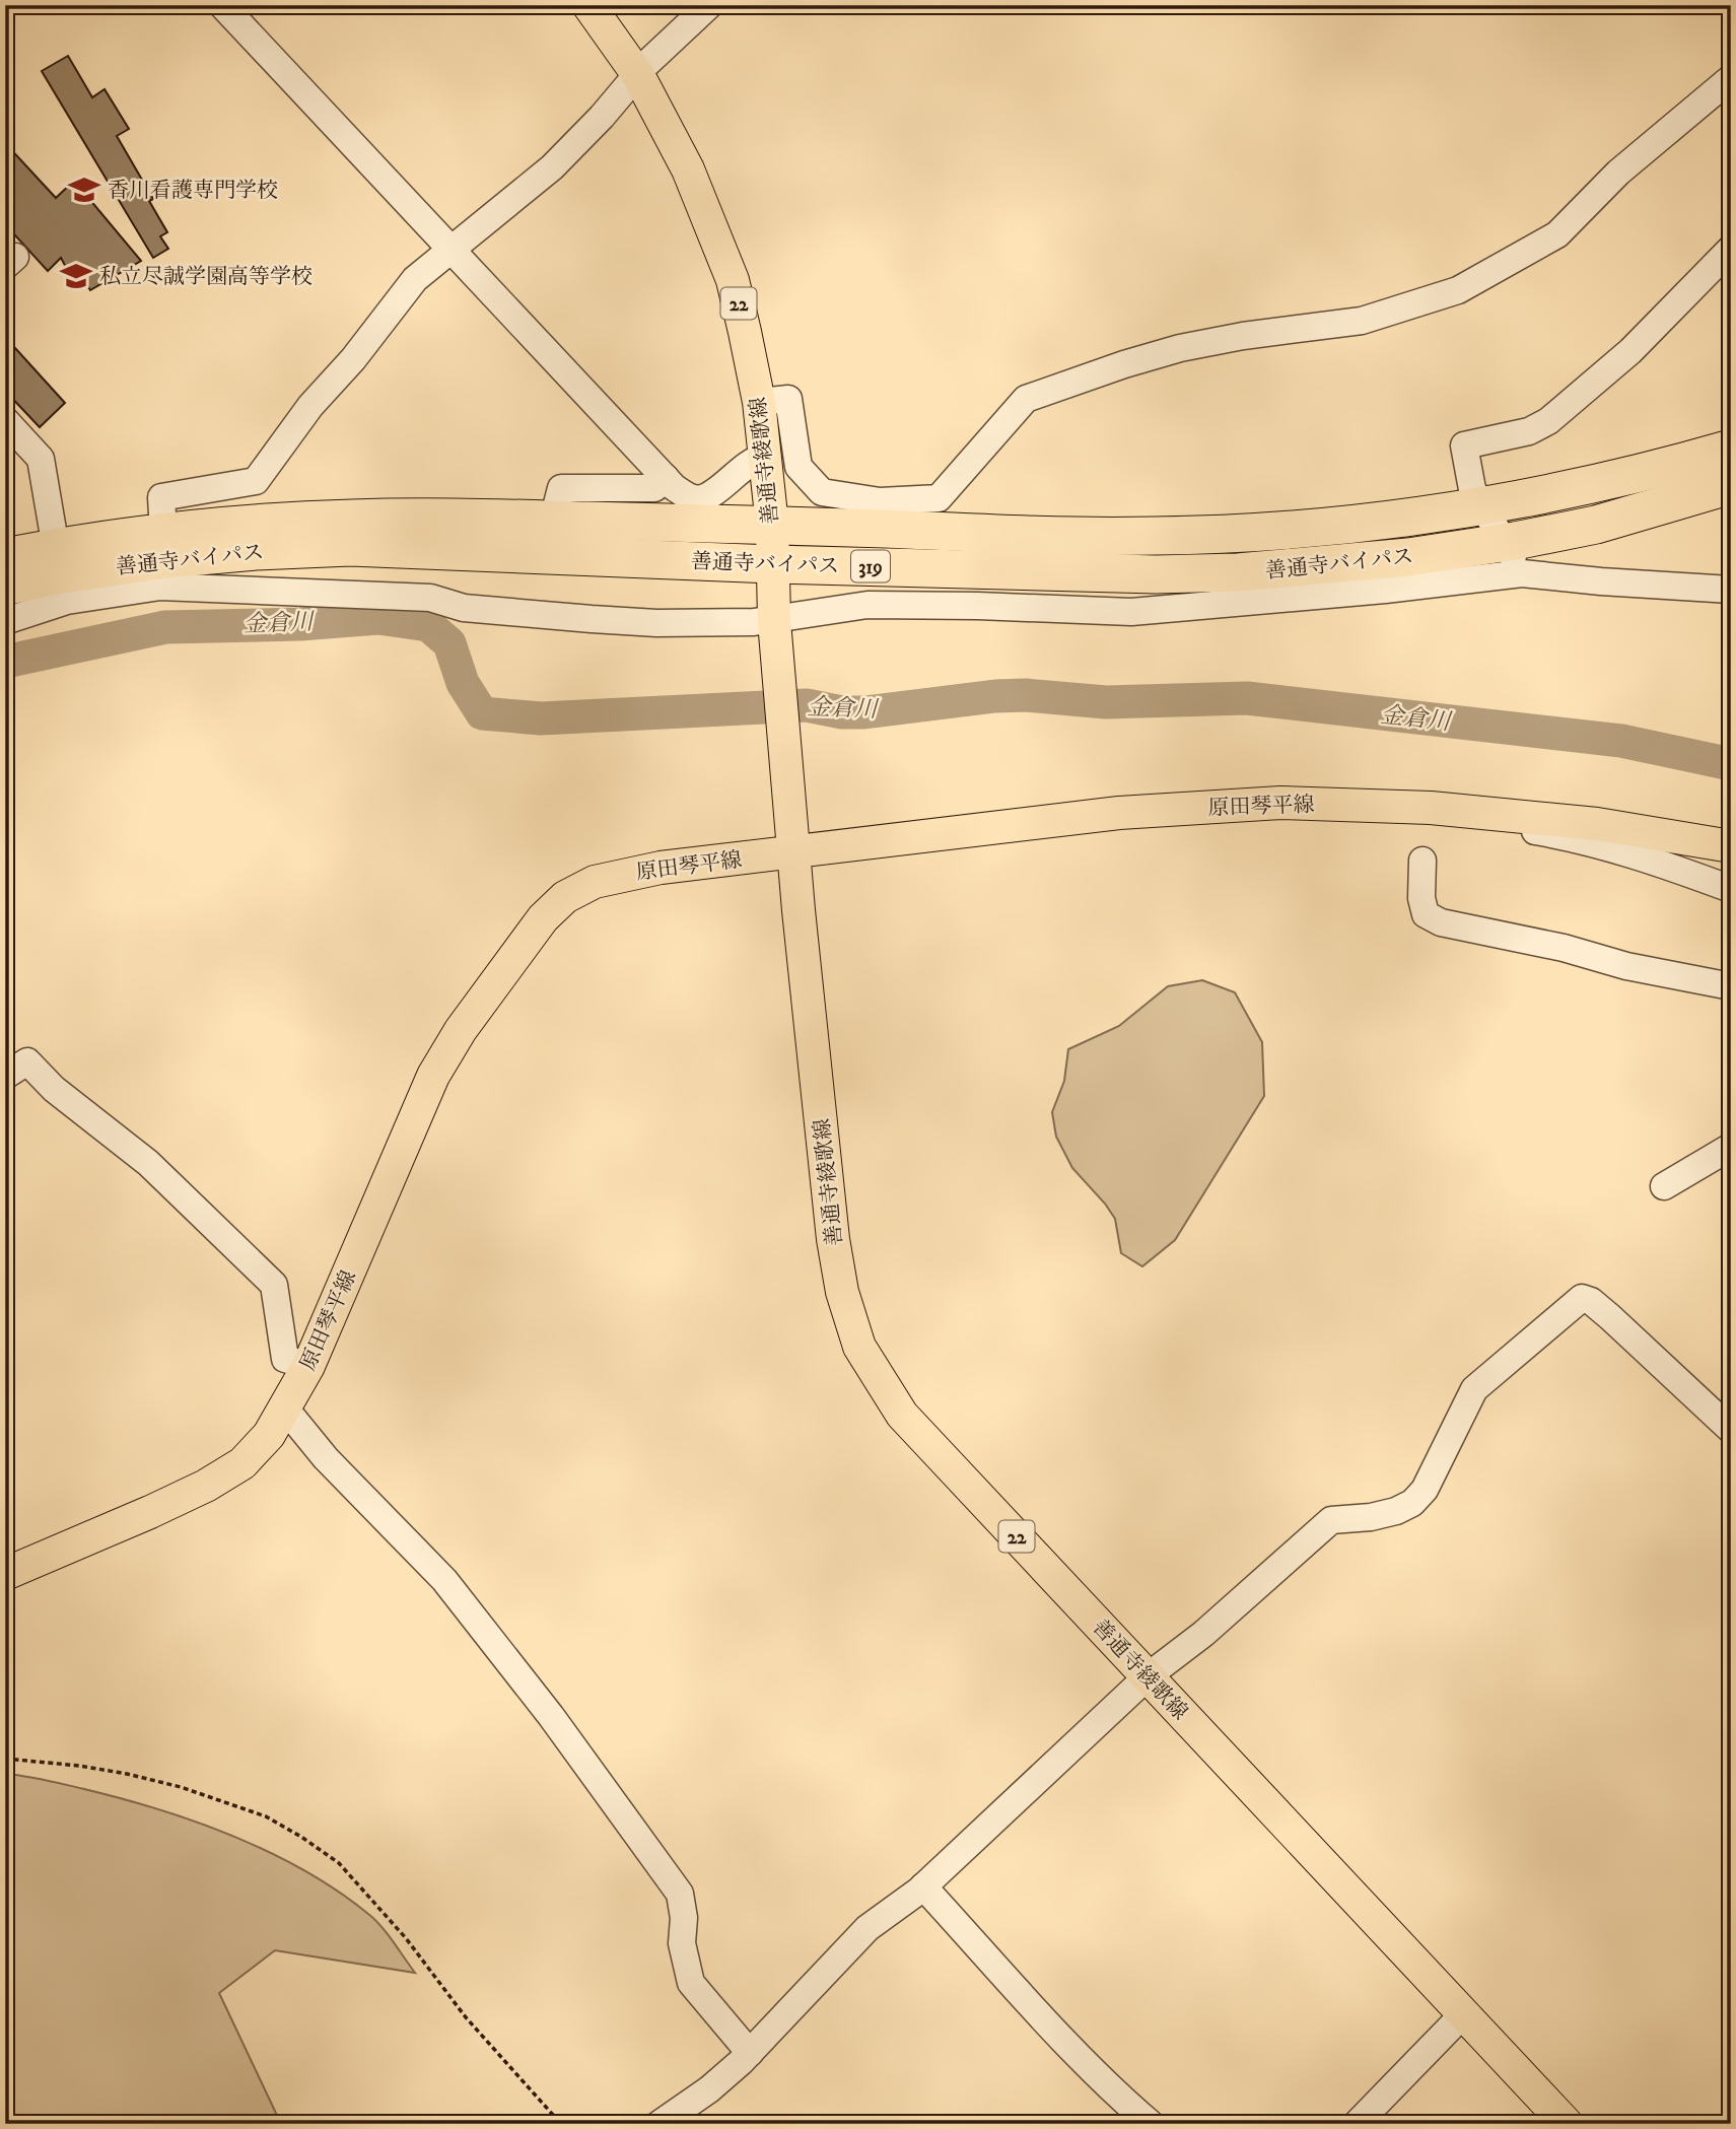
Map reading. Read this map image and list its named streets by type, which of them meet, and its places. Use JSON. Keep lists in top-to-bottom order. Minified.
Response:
{"streets":{"highway":["善通寺バイパス","319"],"main road":["22","善通寺綾歌線","原田琴平線"]},"crossings":[["善通寺綾歌線","善通寺バイパス"],["善通寺綾歌線","原田琴平線"]],"water":["金倉川"],"places":{"school or university":["香川看護専門学校","私立尽誠学園高等学校"]}}
